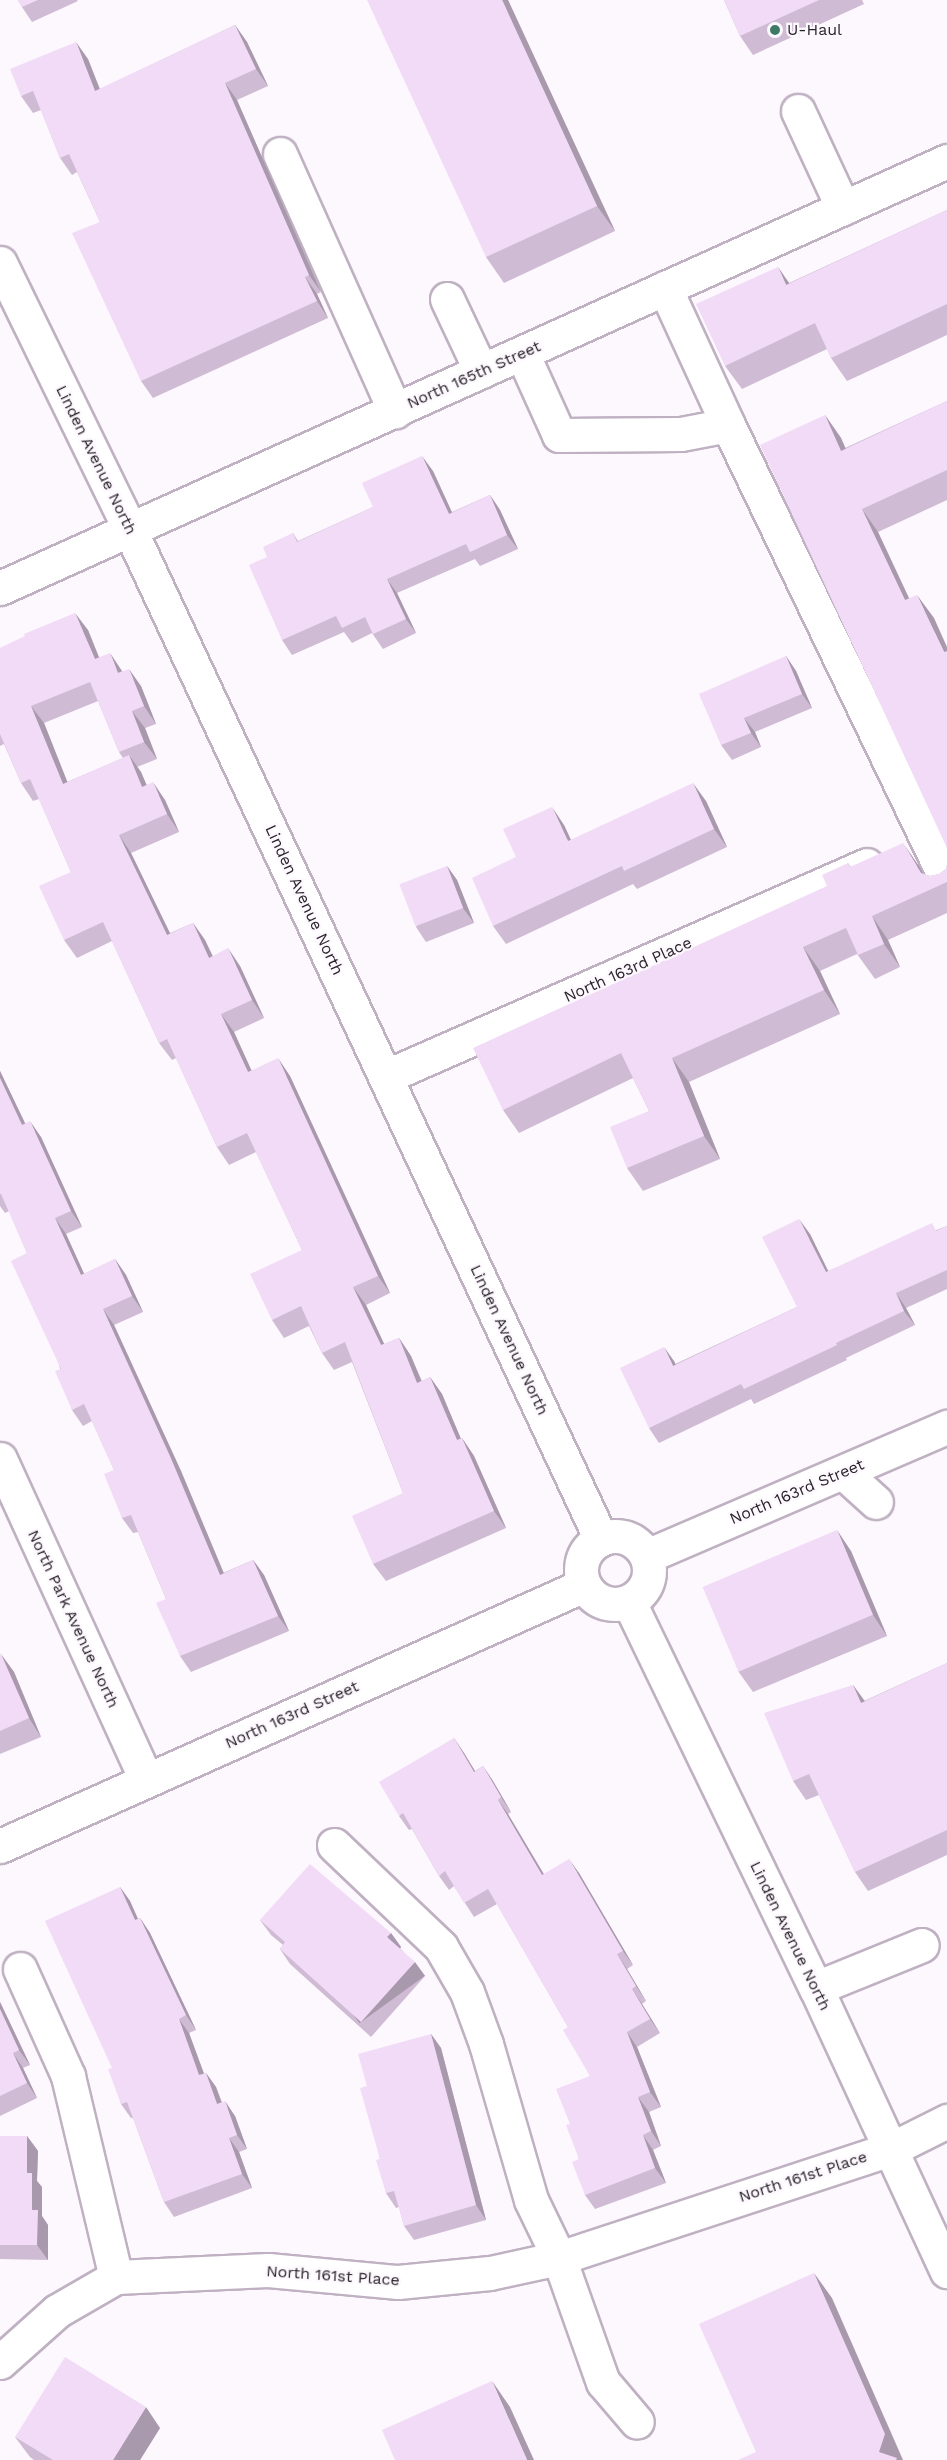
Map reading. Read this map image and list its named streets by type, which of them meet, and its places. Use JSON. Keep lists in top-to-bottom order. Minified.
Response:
{"streets":{"street":["North 165th Street","Linden Avenue North","North 163rd Place","North 163rd Street","North Park Avenue North","North 161st Place"]},"crossings":[["North 165th Street","Linden Avenue North"],["Linden Avenue North","North 163rd Place"],["Linden Avenue North","North 163rd Street"],["Linden Avenue North","North 161st Place"],["North 163rd Street","North Park Avenue North"]],"places":["U-Haul"]}
